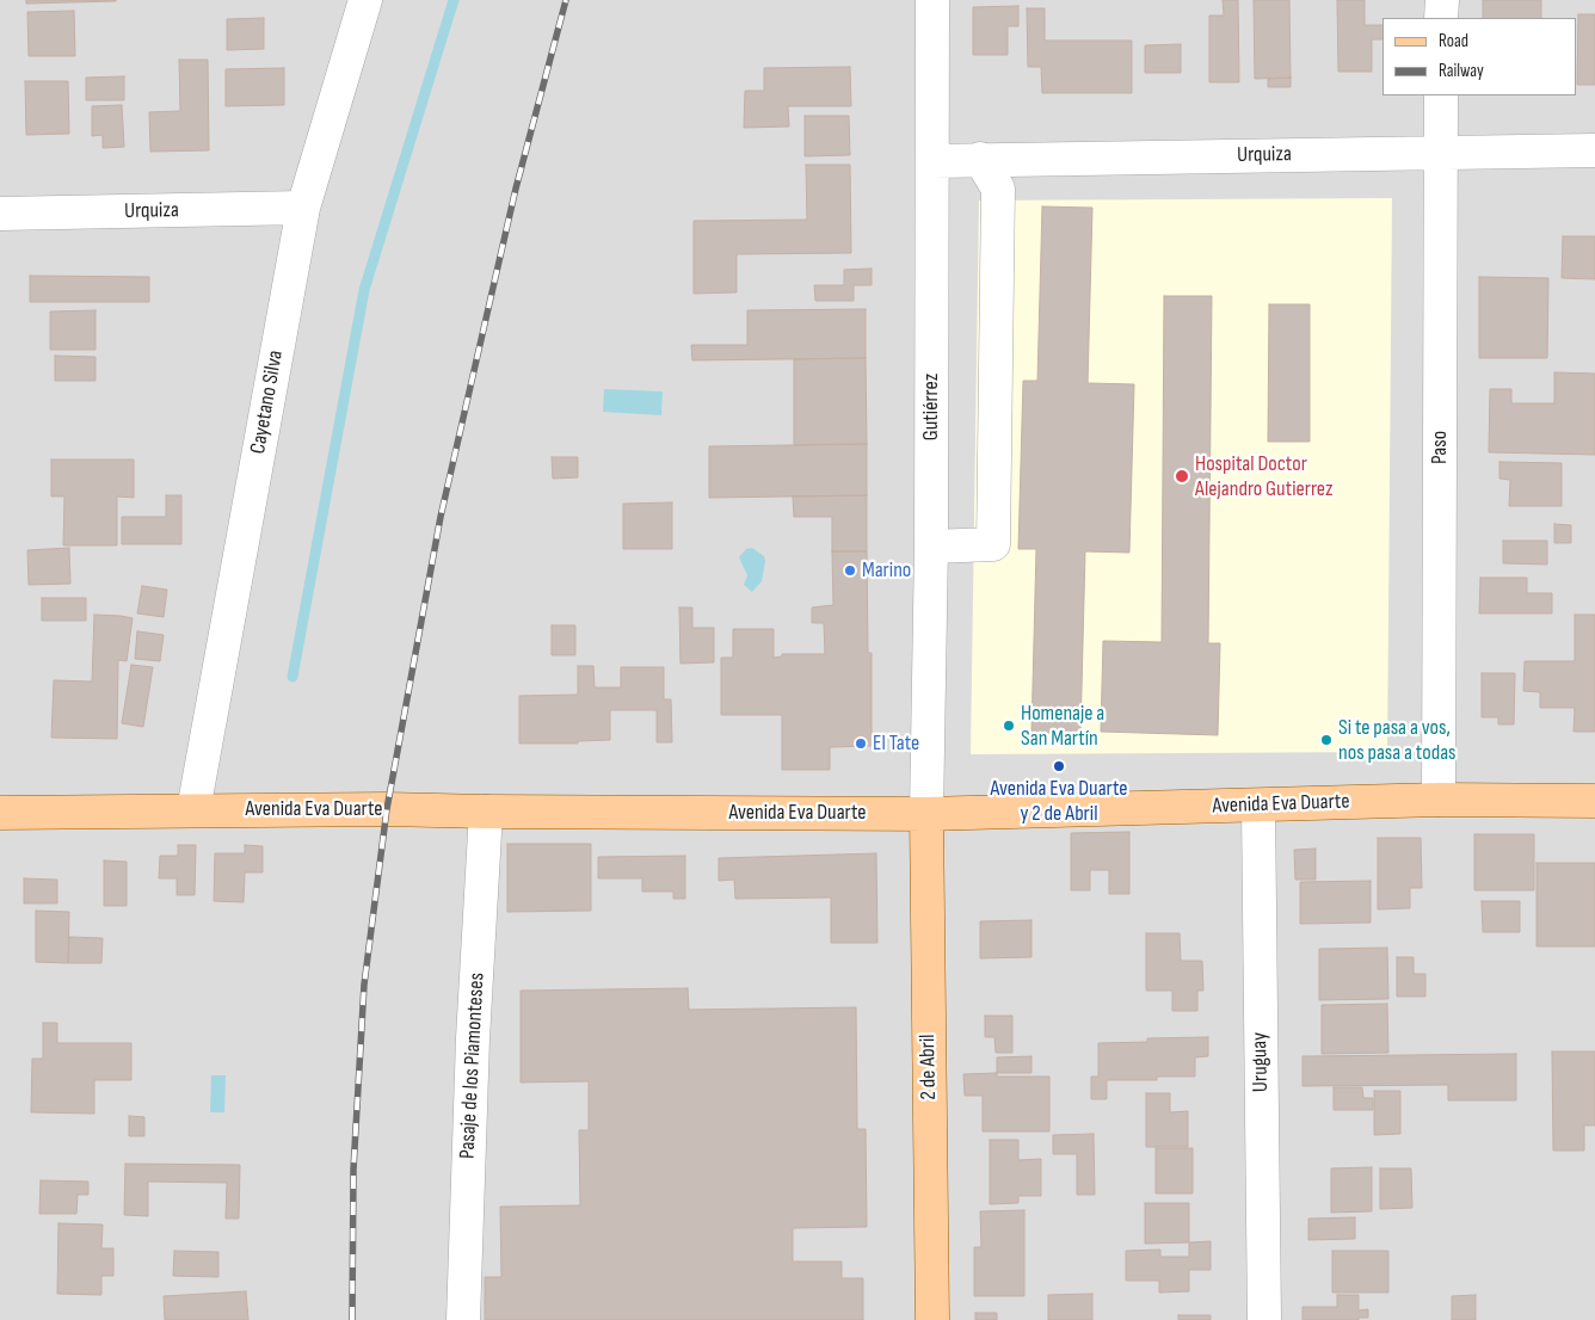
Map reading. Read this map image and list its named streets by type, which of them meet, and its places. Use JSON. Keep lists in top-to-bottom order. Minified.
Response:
{"streets":{"main road":["Avenida Eva Duarte","2 de Abril"],"street":["Urquiza","Cayetano Silva","Gutiérrez","Paso","Uruguay","Pasaje de los Piamonteses"]},"crossings":[["Urquiza","Cayetano Silva"],["Urquiza","Gutiérrez"],["Urquiza","Paso"],["Cayetano Silva","Avenida Eva Duarte"],["Gutiérrez","Avenida Eva Duarte"],["Gutiérrez","2 de Abril"],["Paso","Avenida Eva Duarte"],["Avenida Eva Duarte","Uruguay"],["Avenida Eva Duarte","Pasaje de los Piamonteses"],["Avenida Eva Duarte","2 de Abril"]],"places":["Hospital Doctor Alejandro Gutierrez","Marino","Homenaje a San Martín","Si te pasa a vos, nos pasa a todas","El Tate","Avenida Eva Duarte y 2 de Abril"],"legend":["Road","Railway"]}
